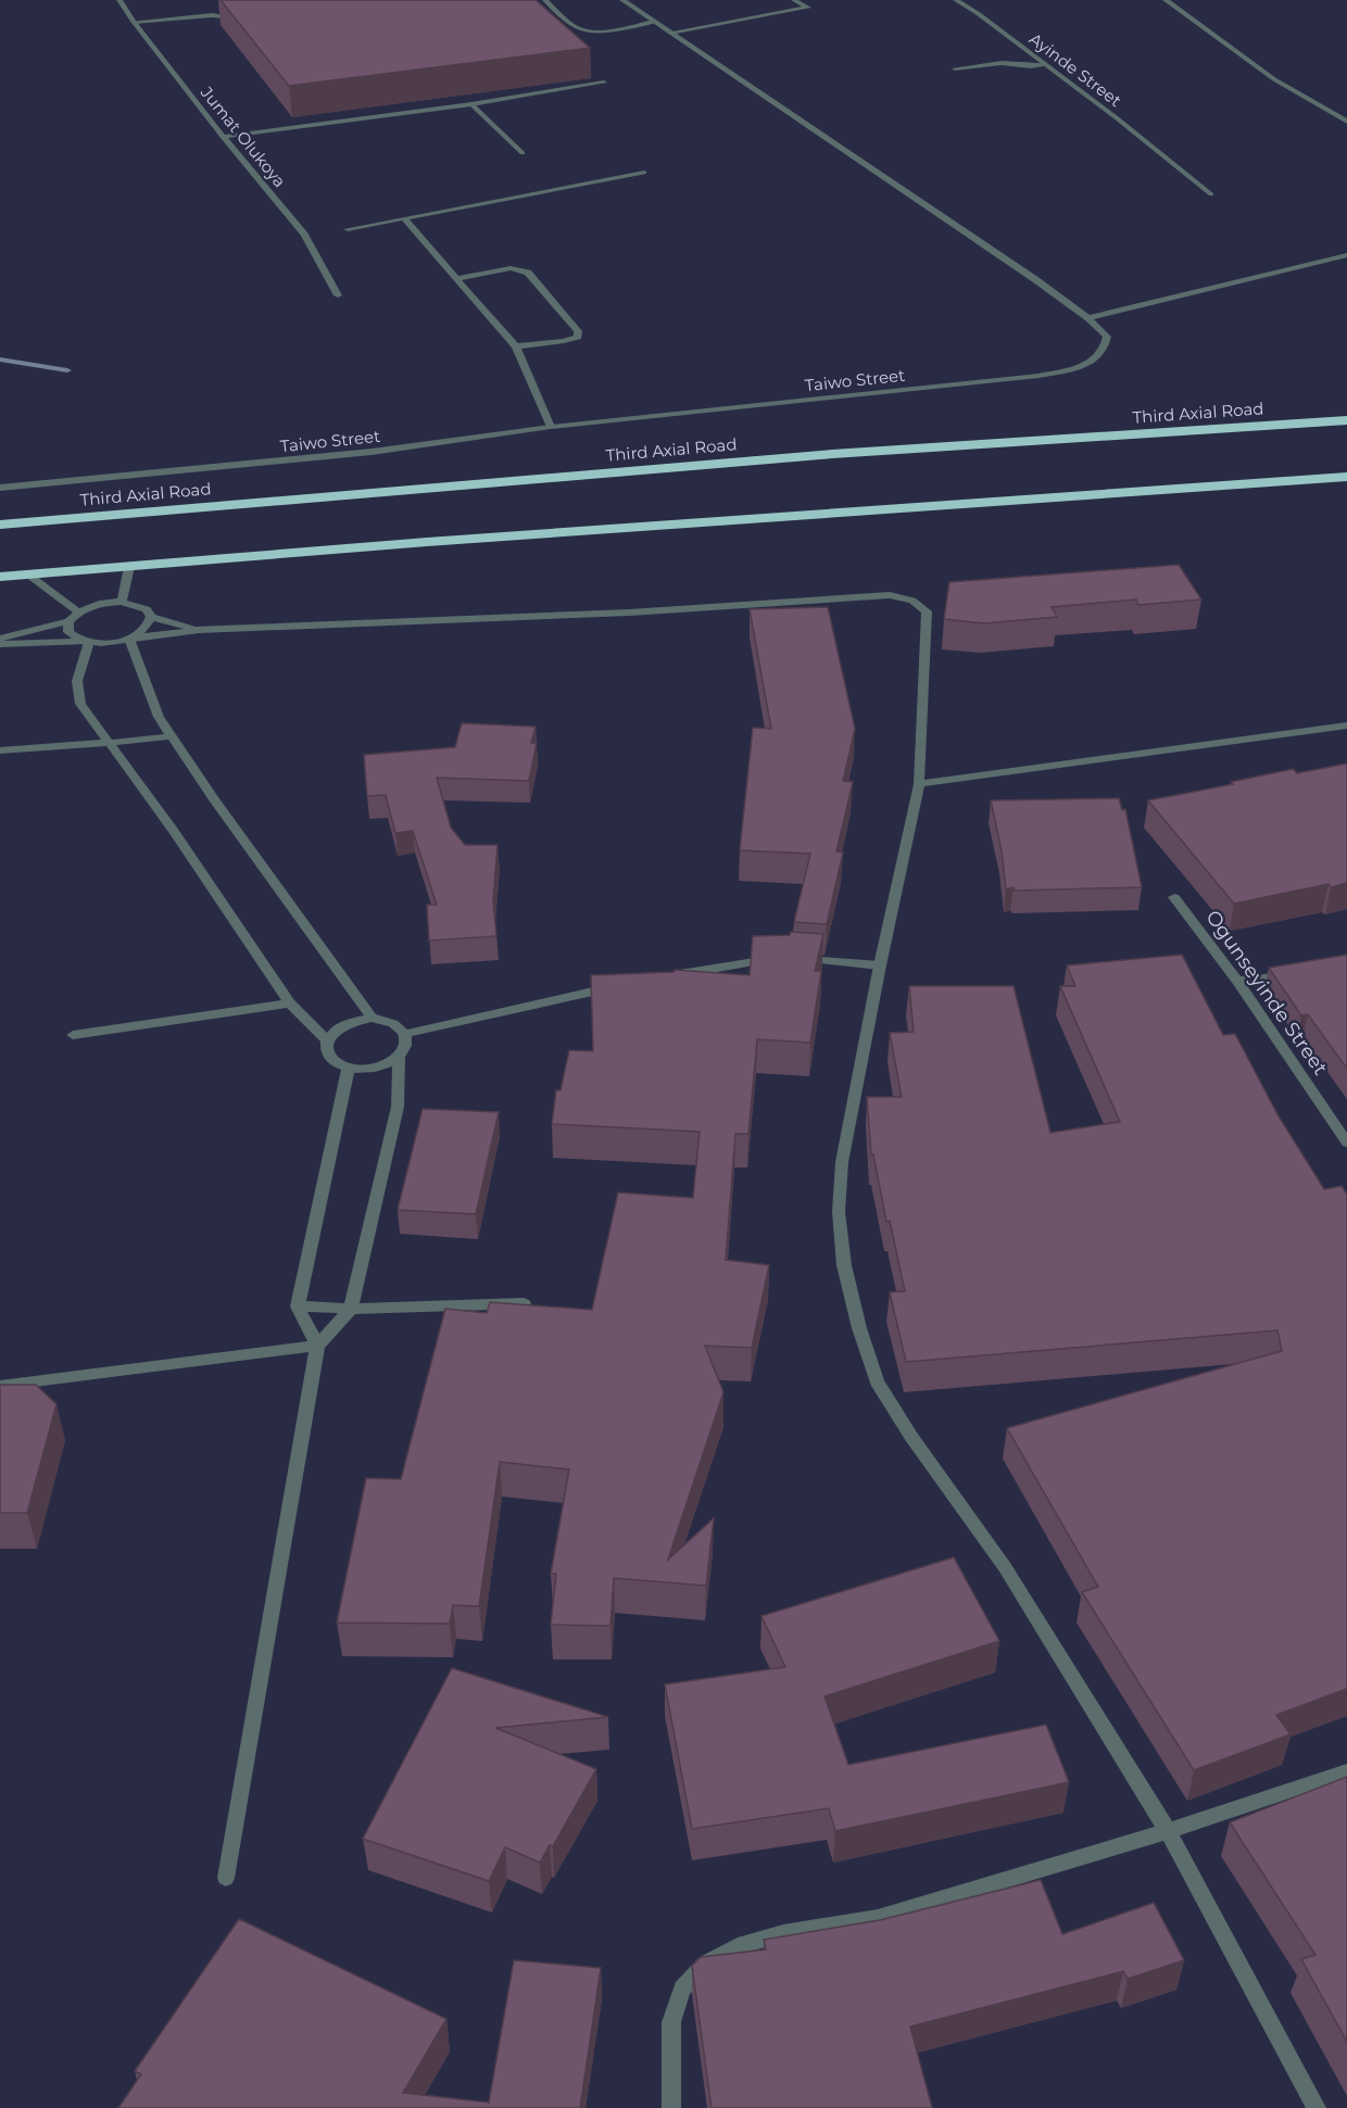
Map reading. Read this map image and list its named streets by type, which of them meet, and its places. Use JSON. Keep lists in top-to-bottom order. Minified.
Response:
{"streets":{"highway":["Third Axial Road"],"street":["Ayinde Street","Jumat Olukoya","Taiwo Street","Ogunseyinde Street"]}}
